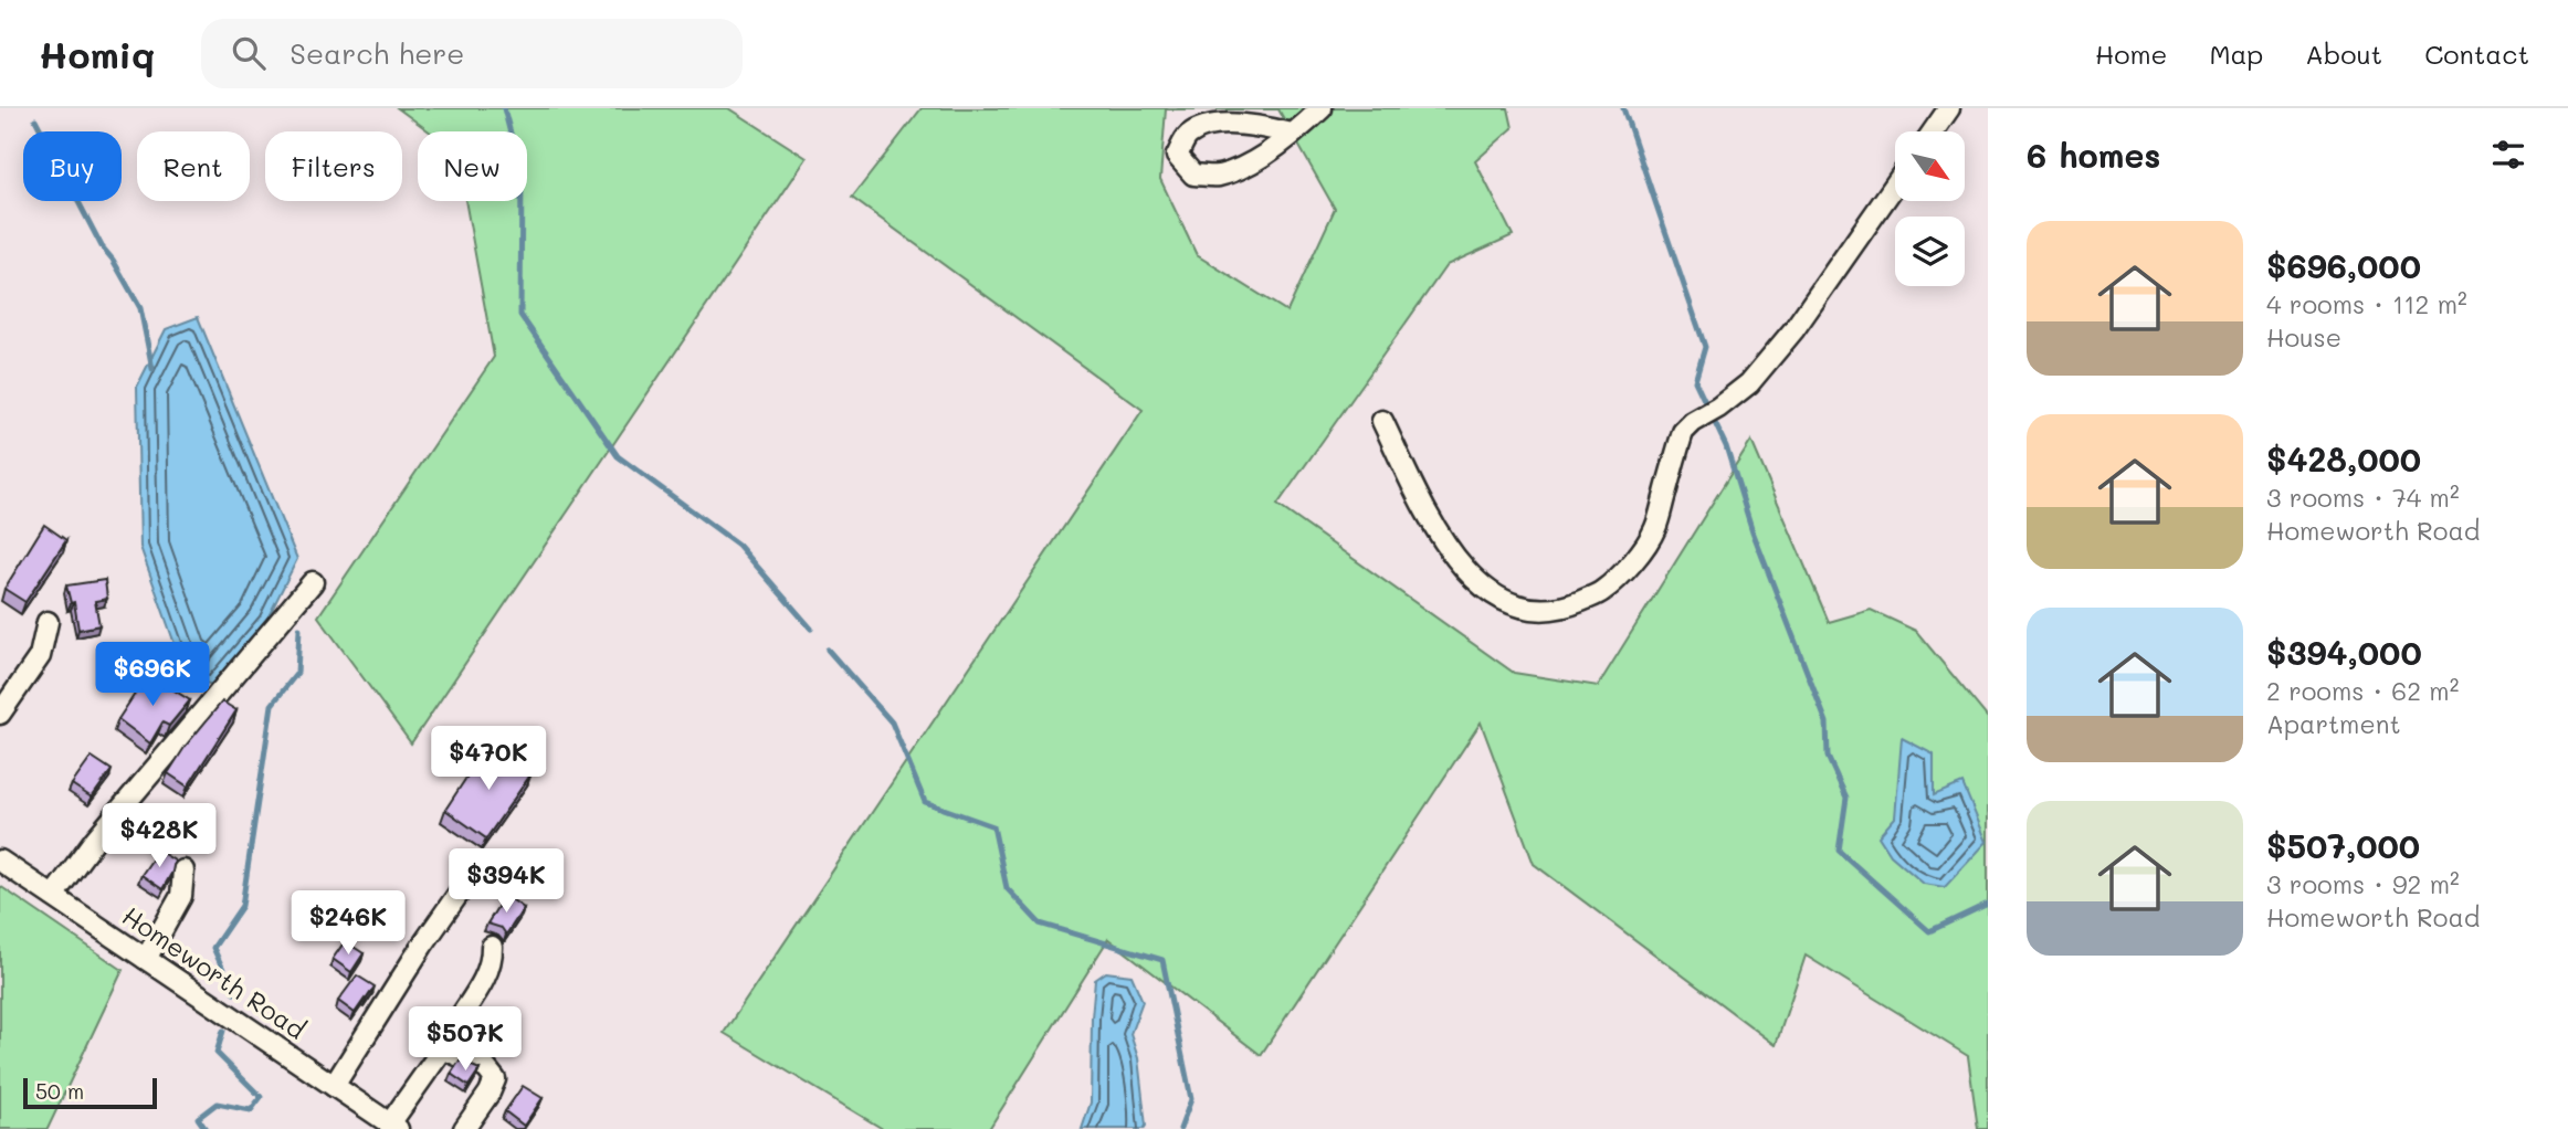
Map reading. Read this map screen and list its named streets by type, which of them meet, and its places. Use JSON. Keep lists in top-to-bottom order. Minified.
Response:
{"streets":{"street":["Homeworth Road"]},"scale_bar":"50 m","north":"bottom right","page":{"header":"Homiq","search":"Search here","nav":["Home","Map","About","Contact"],"heading":"6 homes","chip":["Buy","Rent","Filters","New"],"list":[{"name":"$696,000","note":"4 rooms · 112 m² · House"},{"name":"$428,000","note":"3 rooms · 74 m² · Homeworth Road"},{"name":"$394,000","note":"2 rooms · 62 m² · Apartment"},{"name":"$507,000","note":"3 rooms · 92 m² · Homeworth Road"}],"price":["$696K","$470K","$428K","$394K","$246K","$507K"],"scale":"50 m"}}
